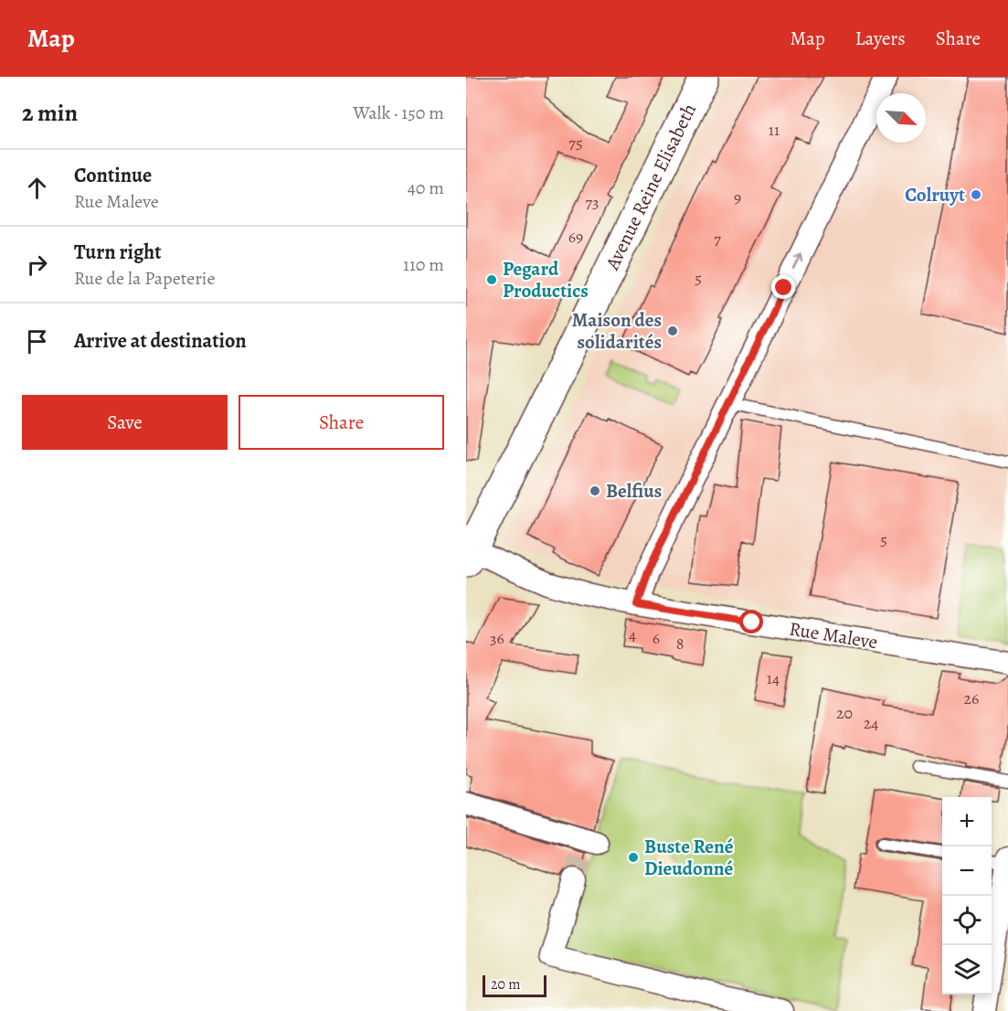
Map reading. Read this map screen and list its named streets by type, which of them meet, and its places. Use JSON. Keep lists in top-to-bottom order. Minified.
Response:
{"streets":{"main road":["Avenue Reine Elisabeth"],"street":["Rue Maleve"]},"crossings":[["Avenue Reine Elisabeth","Rue Maleve"]],"places":["Colruyt","Pegard Productics","Maison des solidarités","Belfius","Buste René Dieudonné"],"house_numbers":["11","75","9","73","69","7","5","5","4","36","6","8","14","26","20","24"],"scale_bar":"20 m","north":"bottom right","page":{"header":"Map","nav":["Map","Layers","Share"],"heading":["2 min","Walk · 150 m"],"list":[["Continue","Rue Maleve","40 m"],["Turn right","Rue de la Papeterie","110 m"],"Arrive at destination"],"buttons":["Save","Share"],"map_buttons":["+","−"],"scale":"20 m"}}
